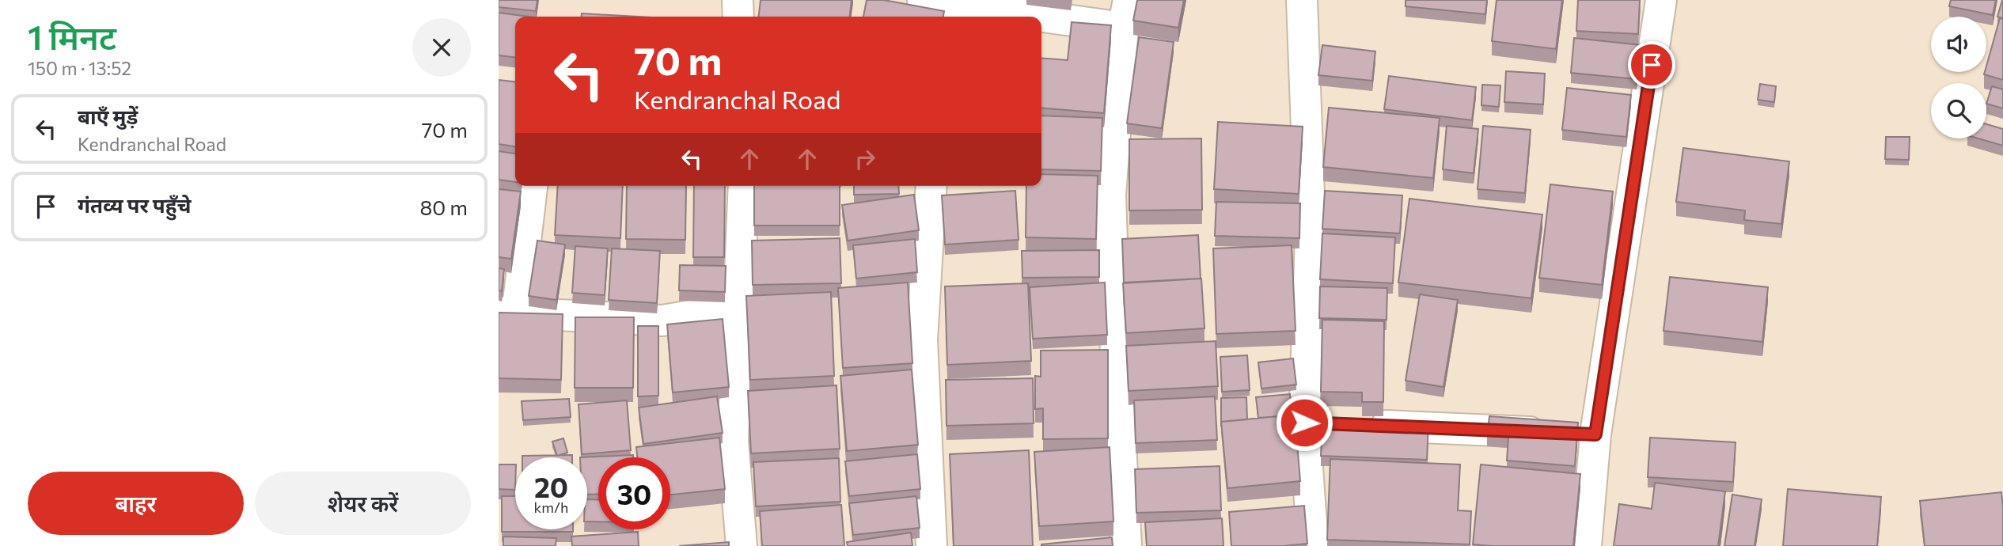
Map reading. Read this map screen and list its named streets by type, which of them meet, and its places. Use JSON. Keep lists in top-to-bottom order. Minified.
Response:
{"page":{"heading":["1 मिनट","150 m · 13:52"],"turn":["70 m","Kendranchal Road"],"list":[{"name":"बाएँ मुड़ें","note":"Kendranchal Road","value":"70 m"},{"name":"गंतव्य पर पहुँचे","value":"80 m"}],"speed":"20 km/h","limit":"30","buttons":["बाहर","शेयर करें"]}}
